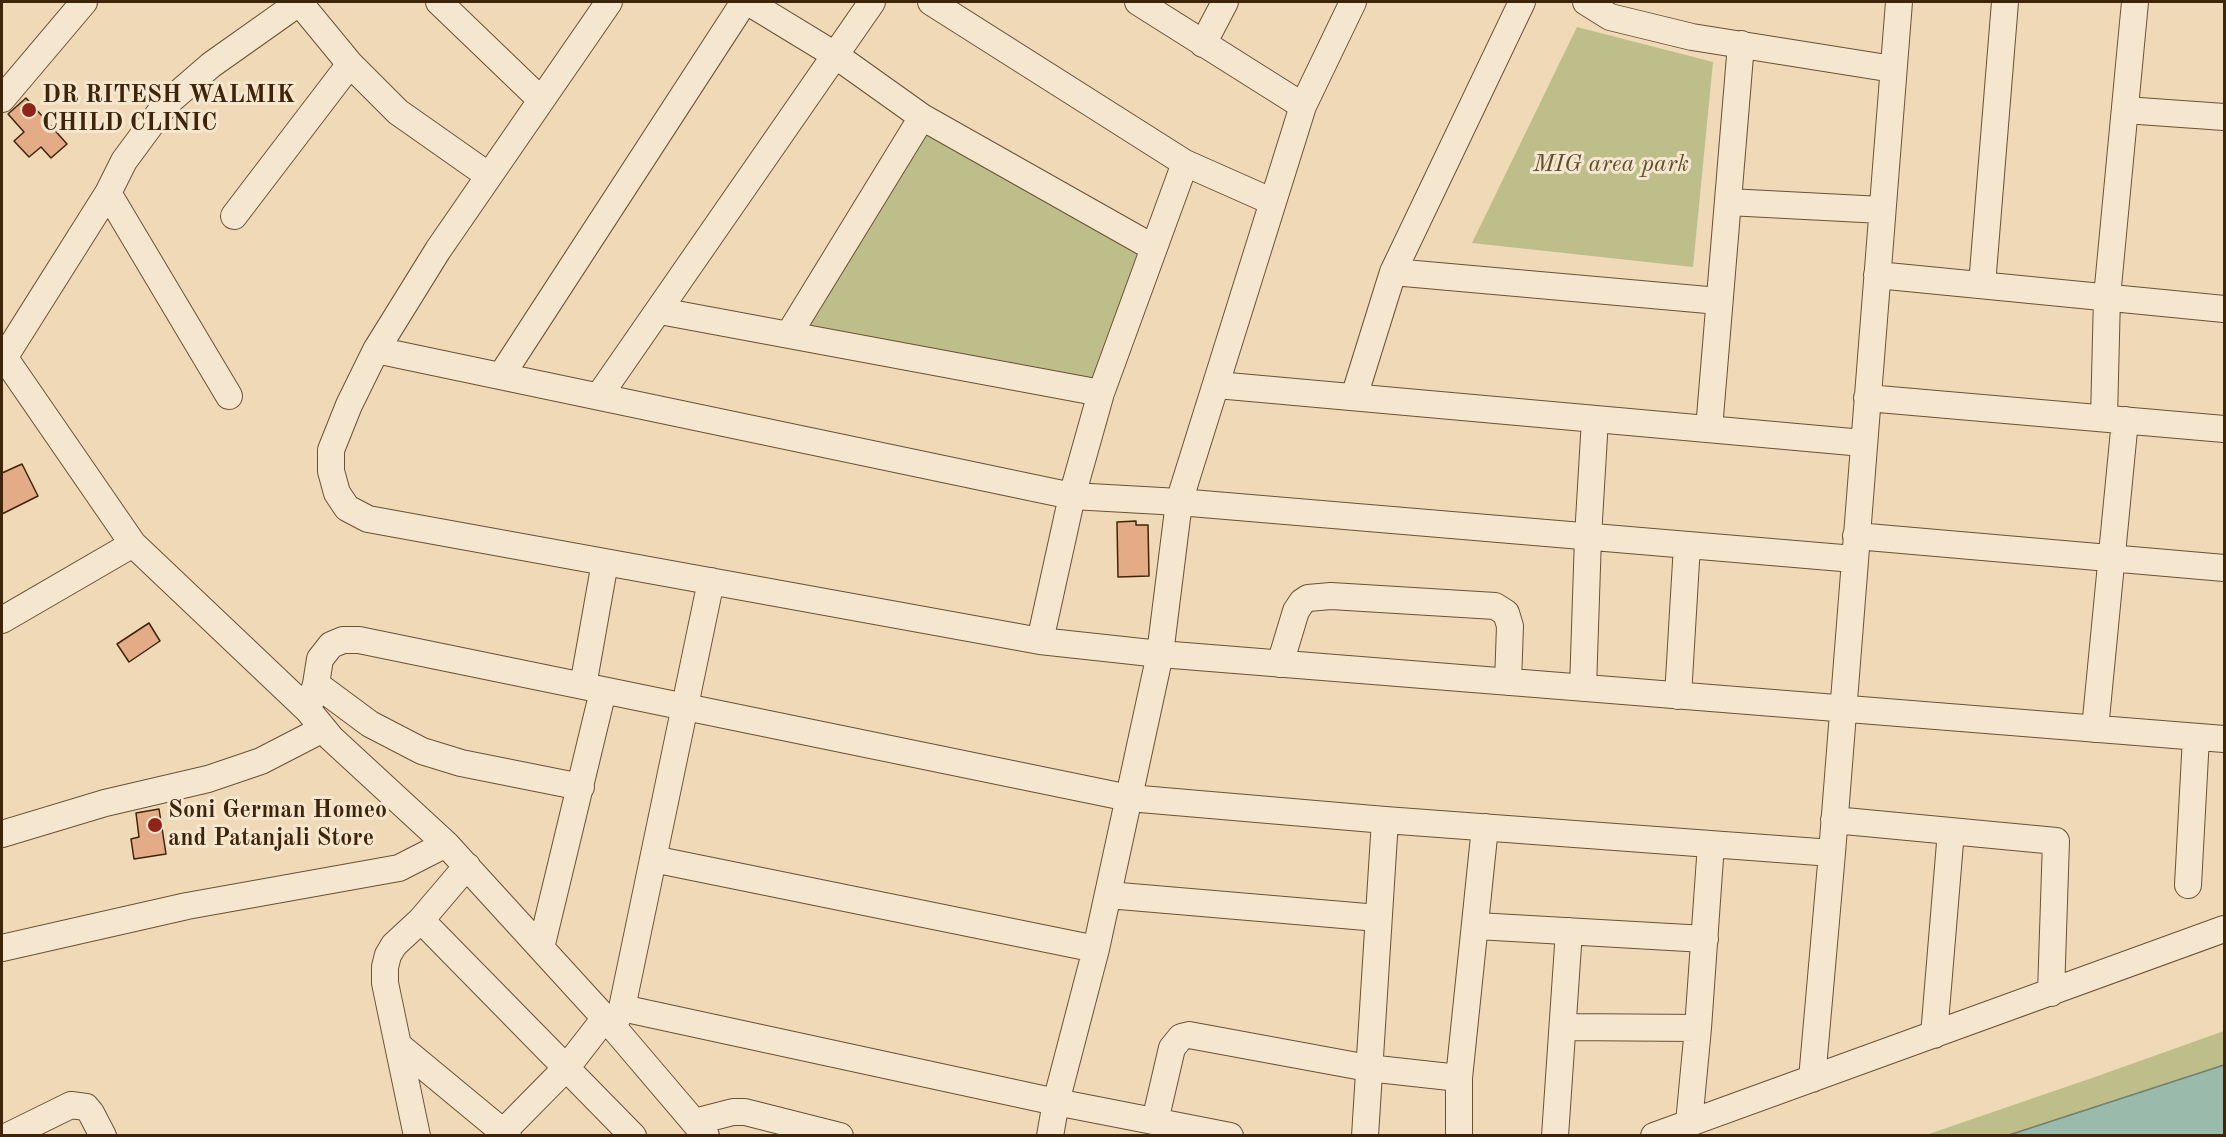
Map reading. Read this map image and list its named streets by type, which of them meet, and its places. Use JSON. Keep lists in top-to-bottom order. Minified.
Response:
{"parks":["MIG area park"],"places":["DR RITESH WALMIK CHILD CLINIC","Soni German Homeo and Patanjali Store"]}
